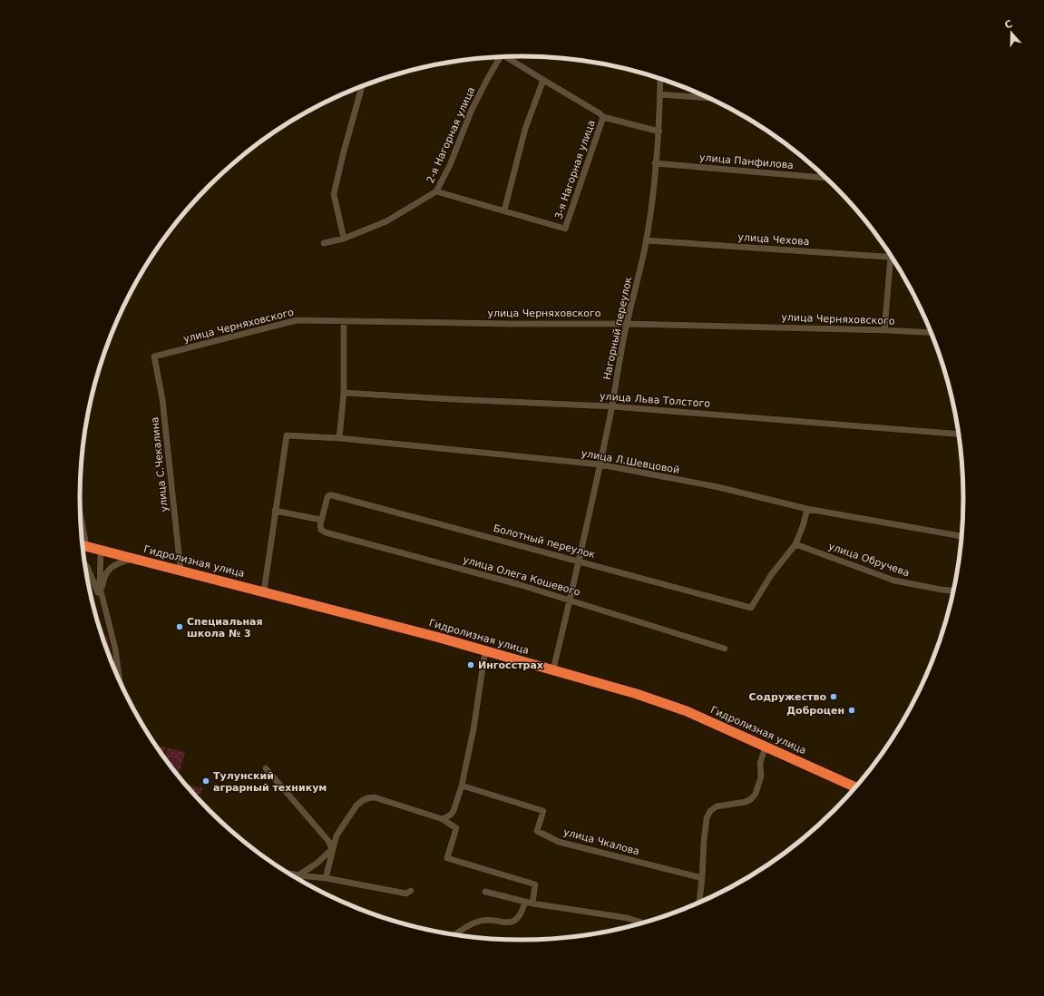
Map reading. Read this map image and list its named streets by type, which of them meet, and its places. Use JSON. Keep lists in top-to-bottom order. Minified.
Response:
{"streets":{"highway":["Гидролизная улица"],"street":["2-я Нагорная улица","улица Панфилова","3-я Нагорная улица","улица Чехова","улица Черняховского","Нагорный переулок","улица Льва Толстого","улица Л.Шевцовой","улица С.Чекалина","Болотный переулок","улица Обручева","улица Олега Кошевого","улица Чкалова"]},"crossings":[["улица Панфилова","Нагорный переулок"],["3-я Нагорная улица","Нагорный переулок"],["улица Чехова","Нагорный переулок"],["улица Черняховского","Нагорный переулок"],["улица Черняховского","улица С.Чекалина"],["Нагорный переулок","улица Льва Толстого"],["Нагорный переулок","улица Л.Шевцовой"],["Нагорный переулок","Болотный переулок"],["Нагорный переулок","Гидролизная улица"],["Нагорный переулок","улица Олега Кошевого"],["улица С.Чекалина","Гидролизная улица"],["Болотный переулок","улица Обручева"],["Болотный переулок","улица Олега Кошевого"]],"places":["Специальная школа № 3","Ингосстрах","Содружество","Доброцен","Тулунский аграрный техникум"],"north":"top"}
